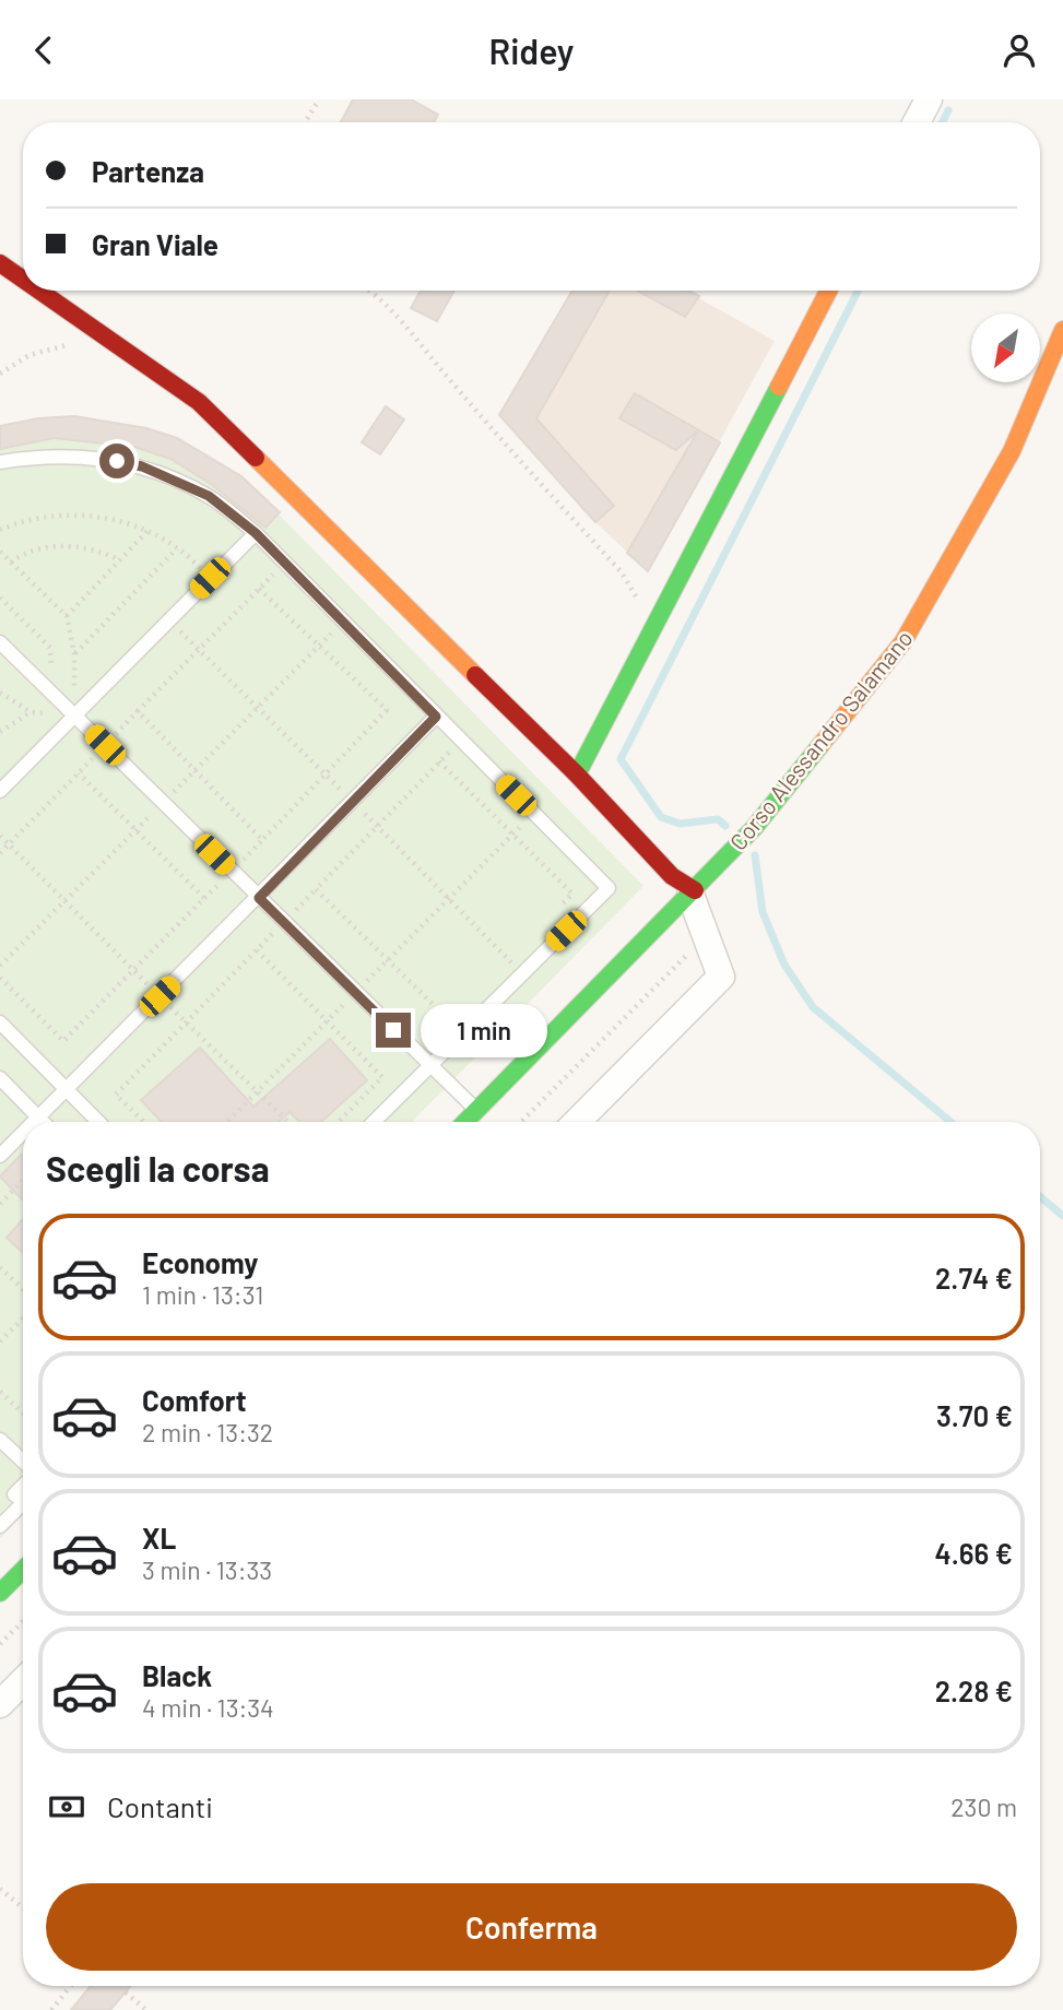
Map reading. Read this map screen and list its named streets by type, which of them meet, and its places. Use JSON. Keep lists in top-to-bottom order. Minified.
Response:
{"streets":{"street":["Corso Alessandro Salamano"]},"north":"bottom left","page":{"header":"Ridey","banner":["Partenza","Gran Viale"],"bubble":"1 min","heading":"Scegli la corsa","list":[{"name":"Economy","note":"1 min · 13:31","value":"2.74 €"},{"name":"Comfort","note":"2 min · 13:32","value":"3.70 €"},{"name":"XL","note":"3 min · 13:33","value":"4.66 €"},{"name":"Black","note":"4 min · 13:34","value":"2.28 €"}],"pay":["Contanti","230 m"],"buttons":"Conferma"}}
